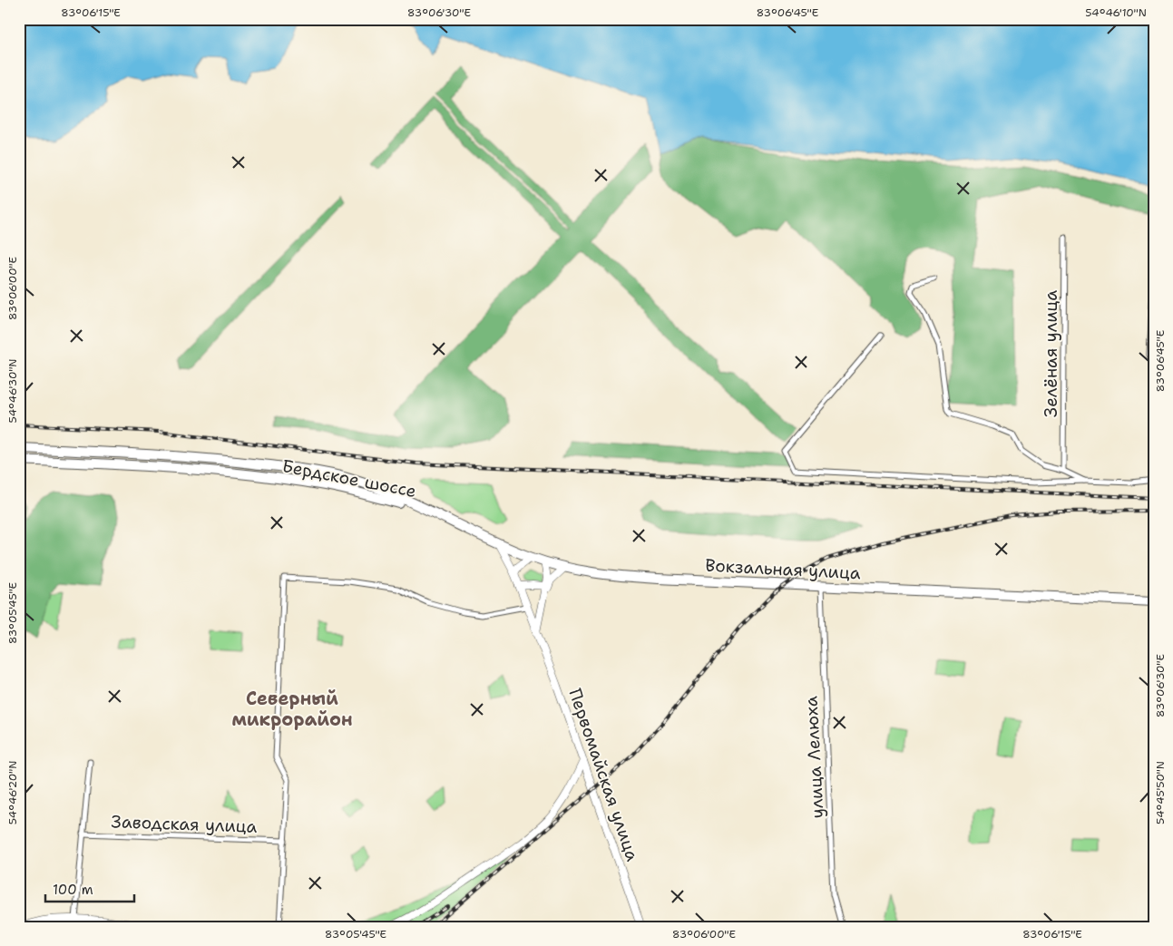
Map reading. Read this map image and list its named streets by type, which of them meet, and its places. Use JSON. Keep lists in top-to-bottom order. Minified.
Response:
{"streets":{"highway":["Бердское шоссе","Вокзальная улица"],"main road":["Первомайская улица"],"street":["Зелёная улица","улица Лелюха","Заводская улица"]},"crossings":[["Бердское шоссе","Вокзальная улица"],["Вокзальная улица","улица Лелюха"],["Вокзальная улица","Первомайская улица"]],"districts":["Северный микрорайон"],"scale_bar":"100 m","coordinates":["83°06'15\"E","83°06'30\"E","83°06'45\"E","54°46'10\"N","83°06'00\"E","54°46'30\"N","83°05'45\"E","54°46'20\"N","54°45'50\"N"]}
